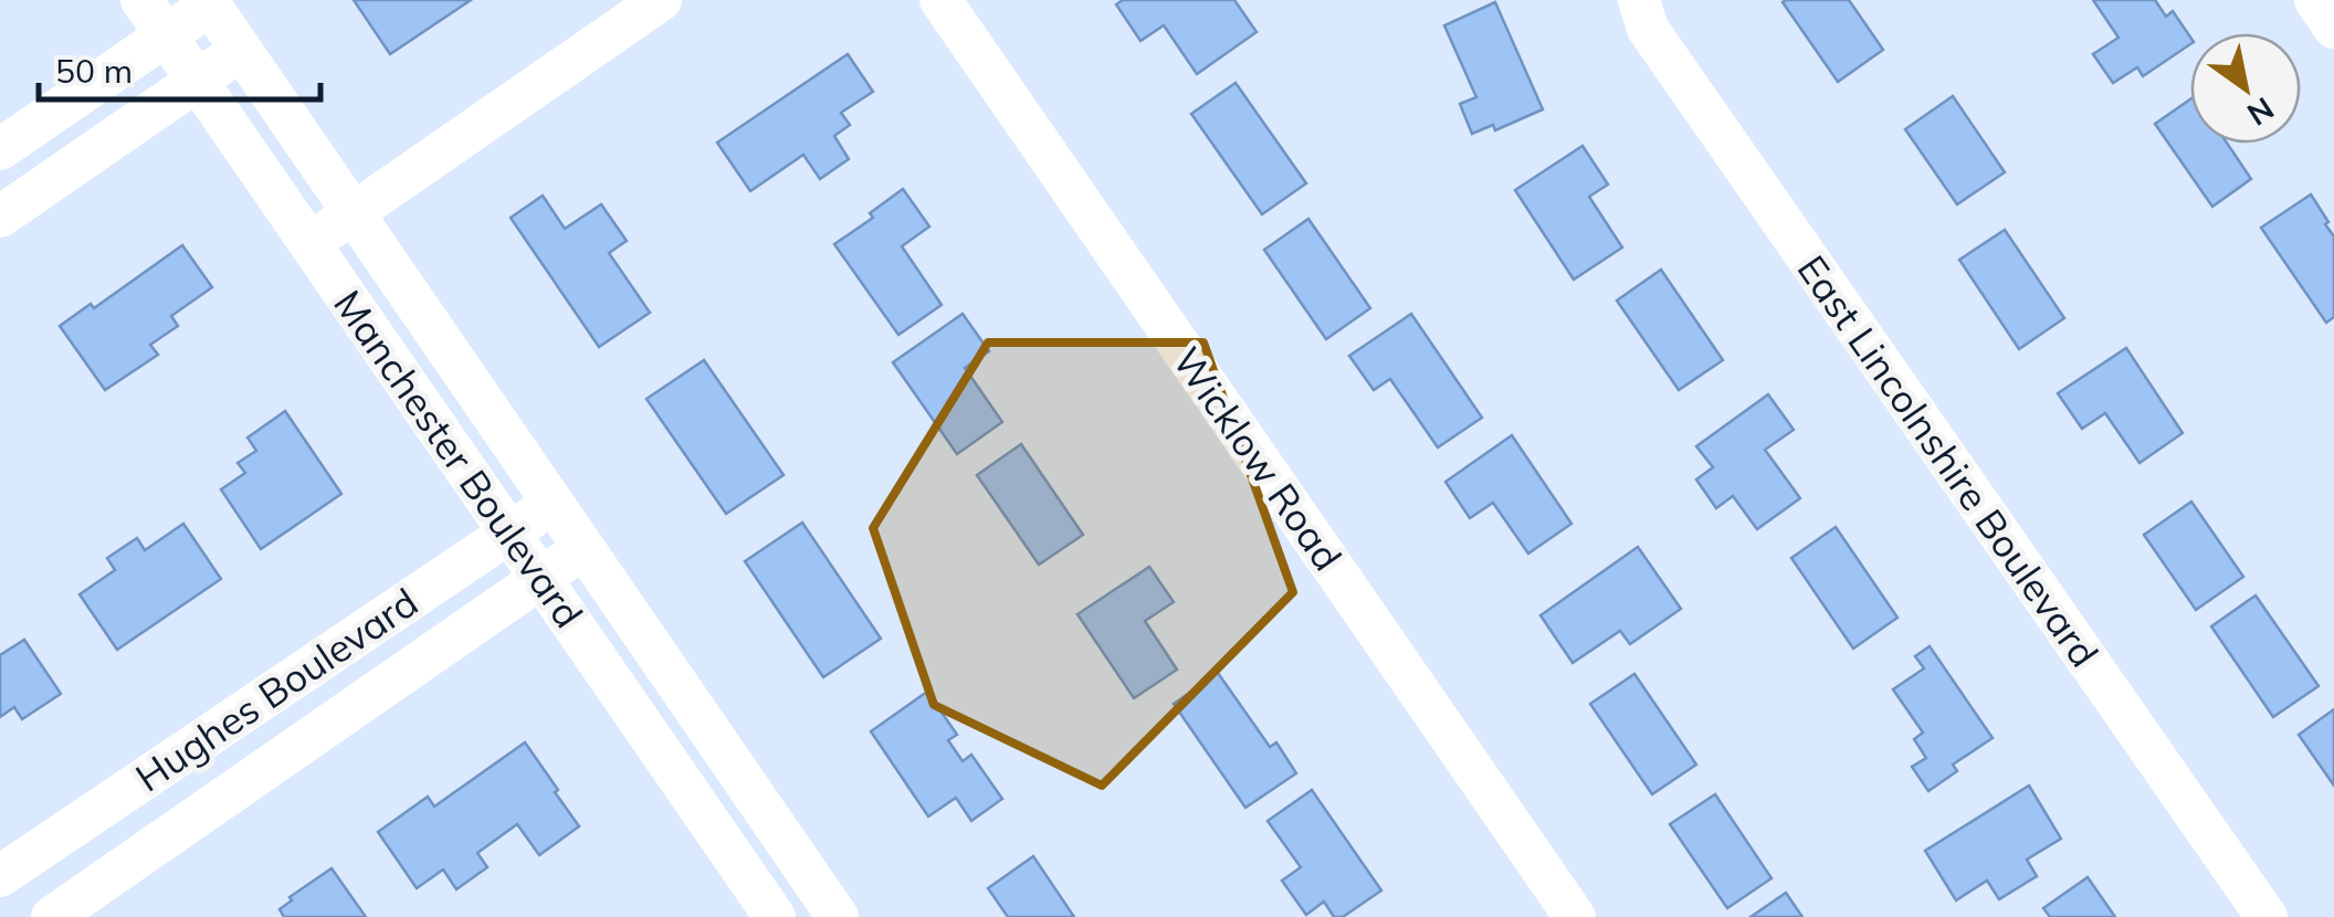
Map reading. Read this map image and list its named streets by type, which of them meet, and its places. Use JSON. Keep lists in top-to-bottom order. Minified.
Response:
{"streets":{"street":["Manchester Boulevard","Wicklow Road","East Lincolnshire Boulevard","Hughes Boulevard"]},"crossings":[["Manchester Boulevard","Hughes Boulevard"]],"scale_bar":"50 m","north":"bottom right"}
